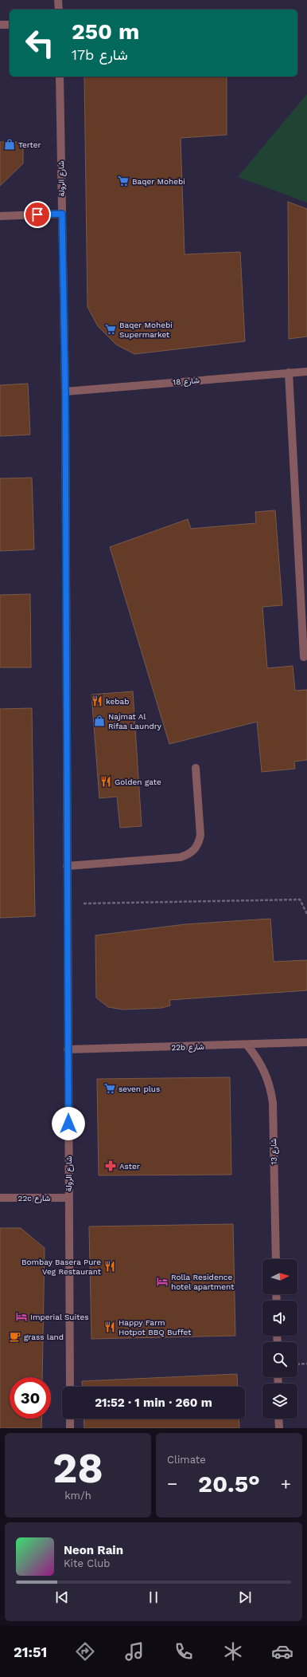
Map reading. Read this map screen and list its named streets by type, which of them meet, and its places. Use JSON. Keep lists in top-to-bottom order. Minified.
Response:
{"streets":{"street":["شارع الرولة","شارع 18","22b شارع","شارع 13","22c شارع"]},"crossings":[["شارع الرولة","شارع 18"],["شارع الرولة","22b شارع"],["شارع الرولة","22c شارع"],["22b شارع","شارع 13"]],"places":{"shop":["Terter","Najmat Al Rifaa Laundry"],"supermarket":["Baqer Mohebi","Baqer Mohebi Supermarket","seven plus"],"restaurant":["kebab","Golden gate","Bombay Basera Pure Veg Restaurant","Happy Farm Hotpot BBQ Buffet"],"pharmacy":["Aster"],"hotel":["Rolla Residence hotel apartment","Imperial Suites"],"cafe":["grass land"]},"north":"right","page":{"turn":["250 m","17b شارع"],"limit":"30","trip":"21:52 · 1 min · 260 m","tile":[["28","km/h"],"Climate"],"heat":["−","20.5°","+"],"song":["Neon Rain","Kite Club"],"tabs":"21:51"}}
